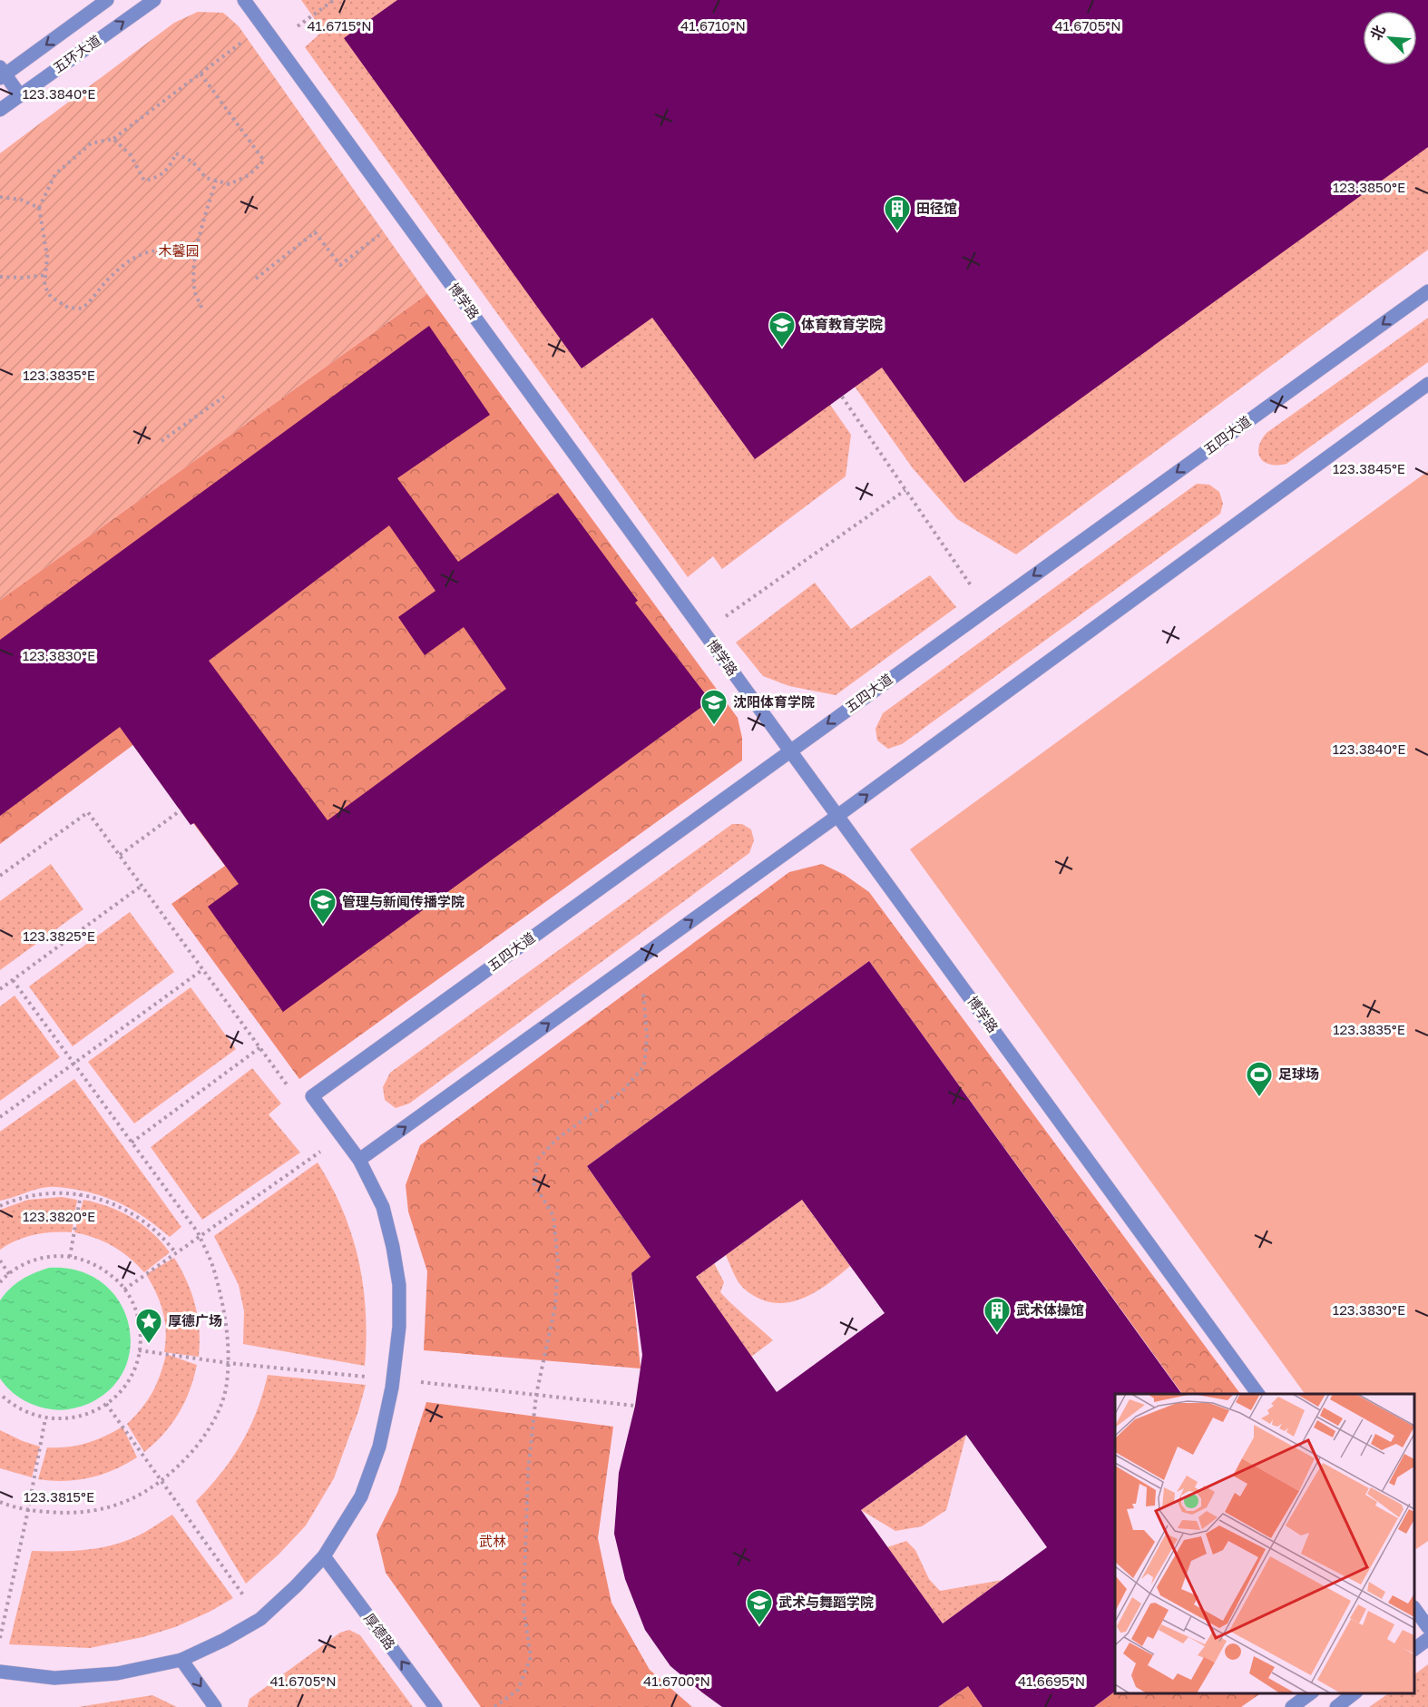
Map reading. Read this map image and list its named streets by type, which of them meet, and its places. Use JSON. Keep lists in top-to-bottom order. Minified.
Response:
{"streets":{"lane":["五环大道","博学路","五四大道","厚德路"]},"crossings":[["博学路","五四大道"]],"one_way":["厚德路"],"parks":["木馨园","武林"],"places":{"building":["田径馆","武术体操馆"],"school or university":["体育教育学院","沈阳体育学院","管理与新闻传播学院","武术与舞蹈学院"],"sports":["足球场"],"place":["厚德广场"]},"north":"top left","coordinates":["41.6715°N","41.6710°N","41.6705°N","123.3840°E","123.3850°E","123.3835°E","123.3845°E","123.3830°E","123.3825°E","123.3820°E","123.3815°E","41.6700°N","41.6695°N"]}
